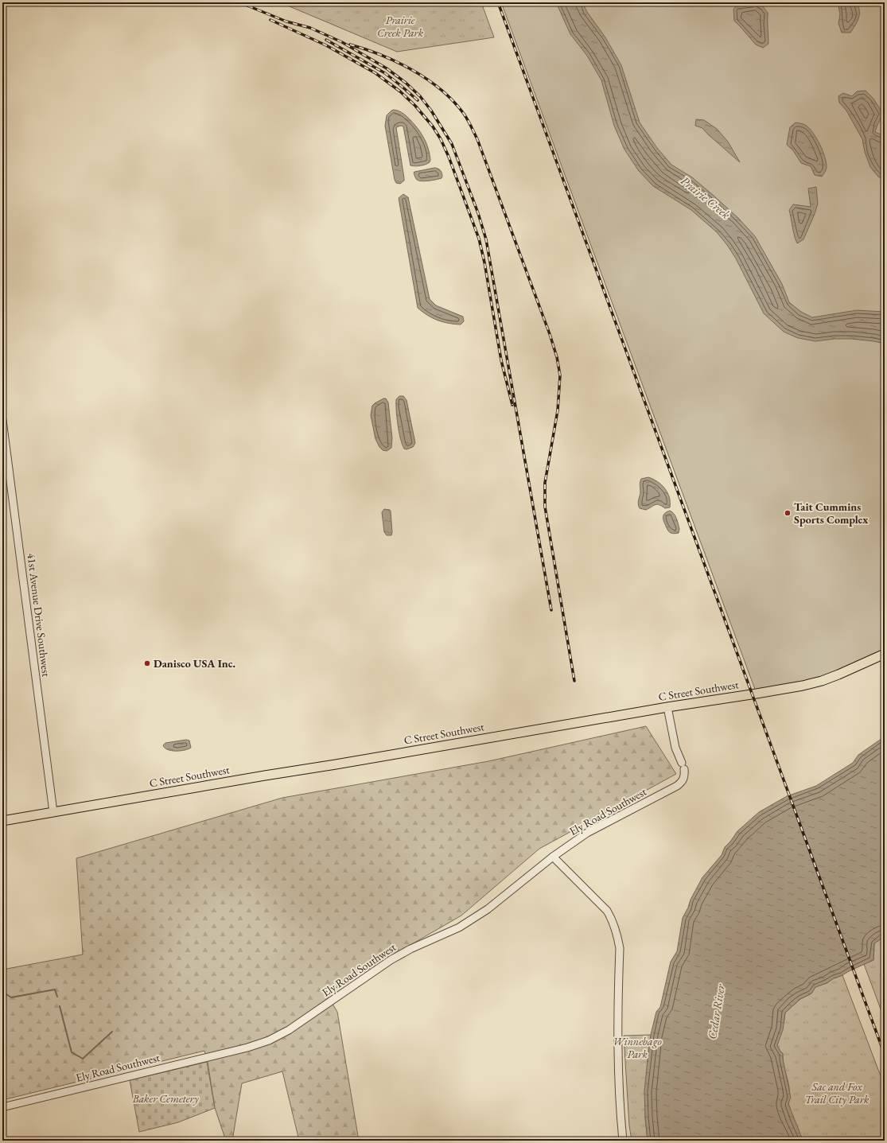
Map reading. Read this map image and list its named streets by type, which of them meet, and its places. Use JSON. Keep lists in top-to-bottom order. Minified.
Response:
{"streets":{"main road":["C Street Southwest"],"street":["41st Avenue Drive Southwest","Ely Road Southwest"]},"crossings":[["41st Avenue Drive Southwest","C Street Southwest"],["C Street Southwest","Ely Road Southwest"]],"water":["Prairie Creek","Cedar River"],"parks":["Prairie Creek Park","Winnebago Park","Sac and Fox Trail City Park","Baker Cemetery"],"places":["Tait Cummins Sports Complex","Danisco USA Inc."]}
